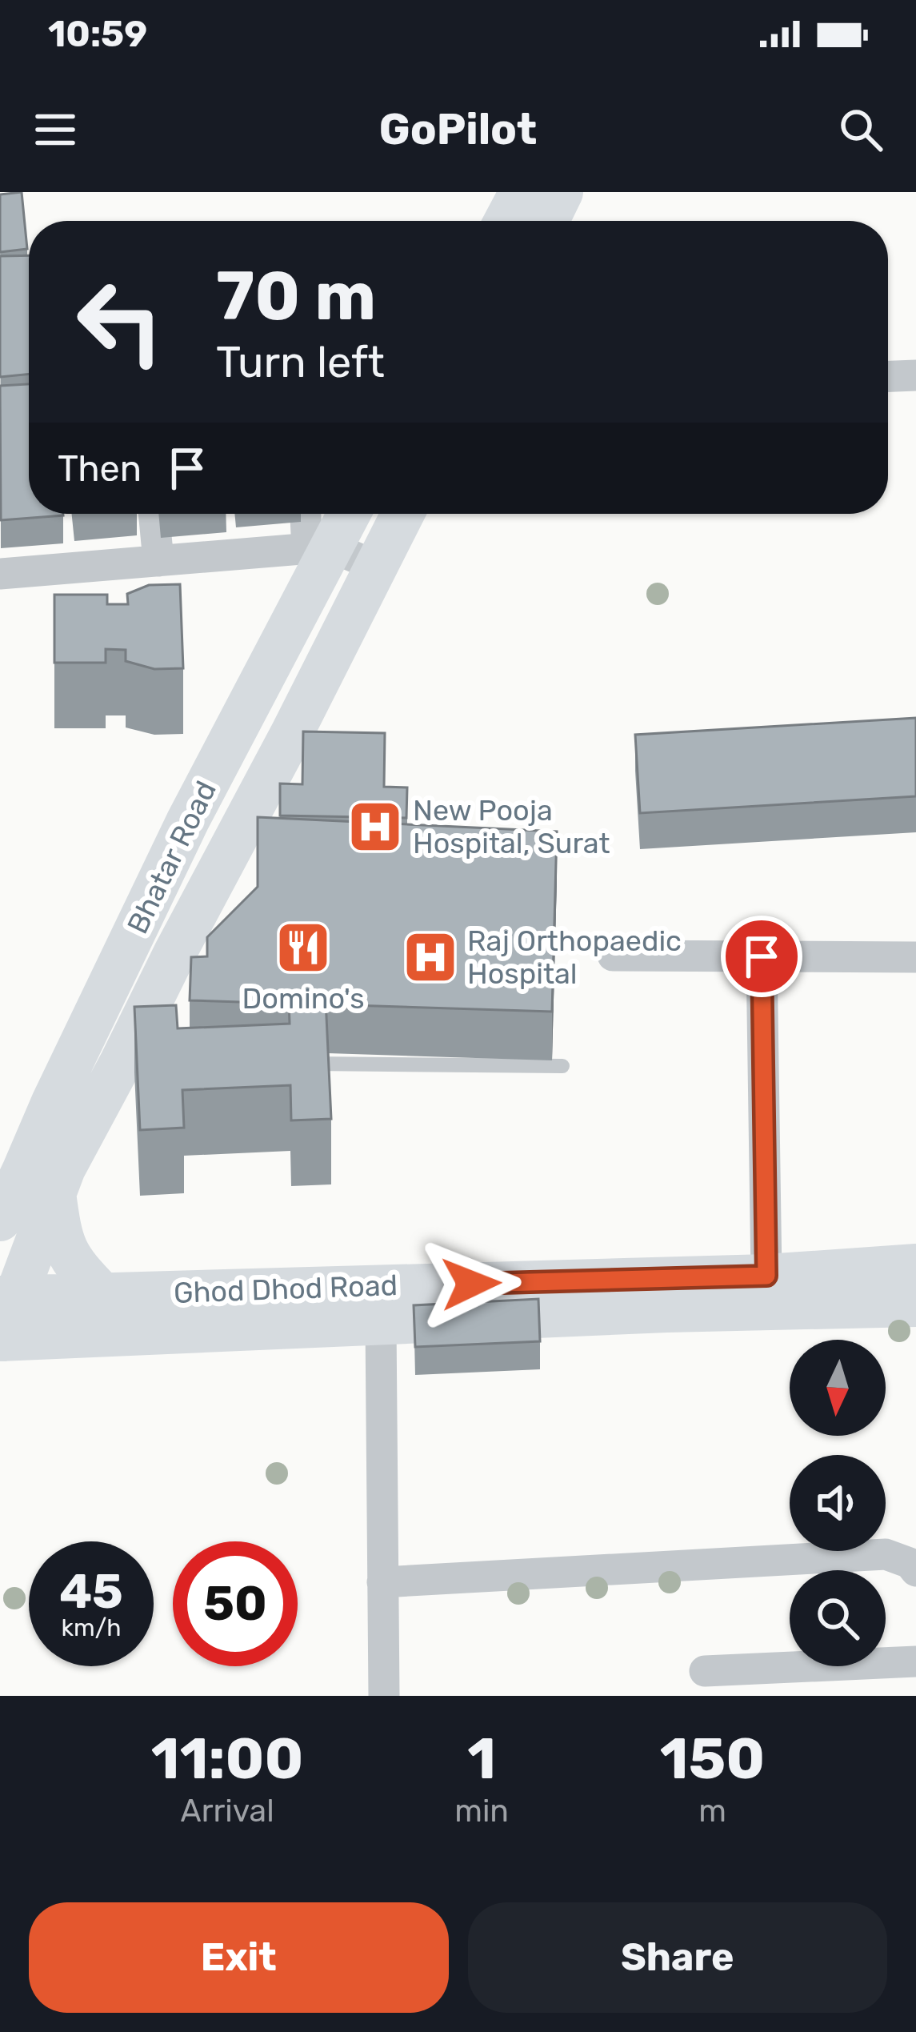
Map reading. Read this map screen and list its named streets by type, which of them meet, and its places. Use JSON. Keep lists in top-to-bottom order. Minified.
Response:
{"streets":{"main road":["Bhatar Road","Ghod Dhod Road"]},"places":{"hospital":["New Pooja Hospital, Surat","Raj Orthopaedic Hospital"],"restaurant":["Domino's"]},"north":"bottom","page":{"status":"10:59","header":"GoPilot","turn":["70 m","Turn left"],"then":"Then","speed":"45 km/h","limit":"50","eta":["11:00","Arrival","1","min","150","m"],"buttons":["Exit","Share"]}}
